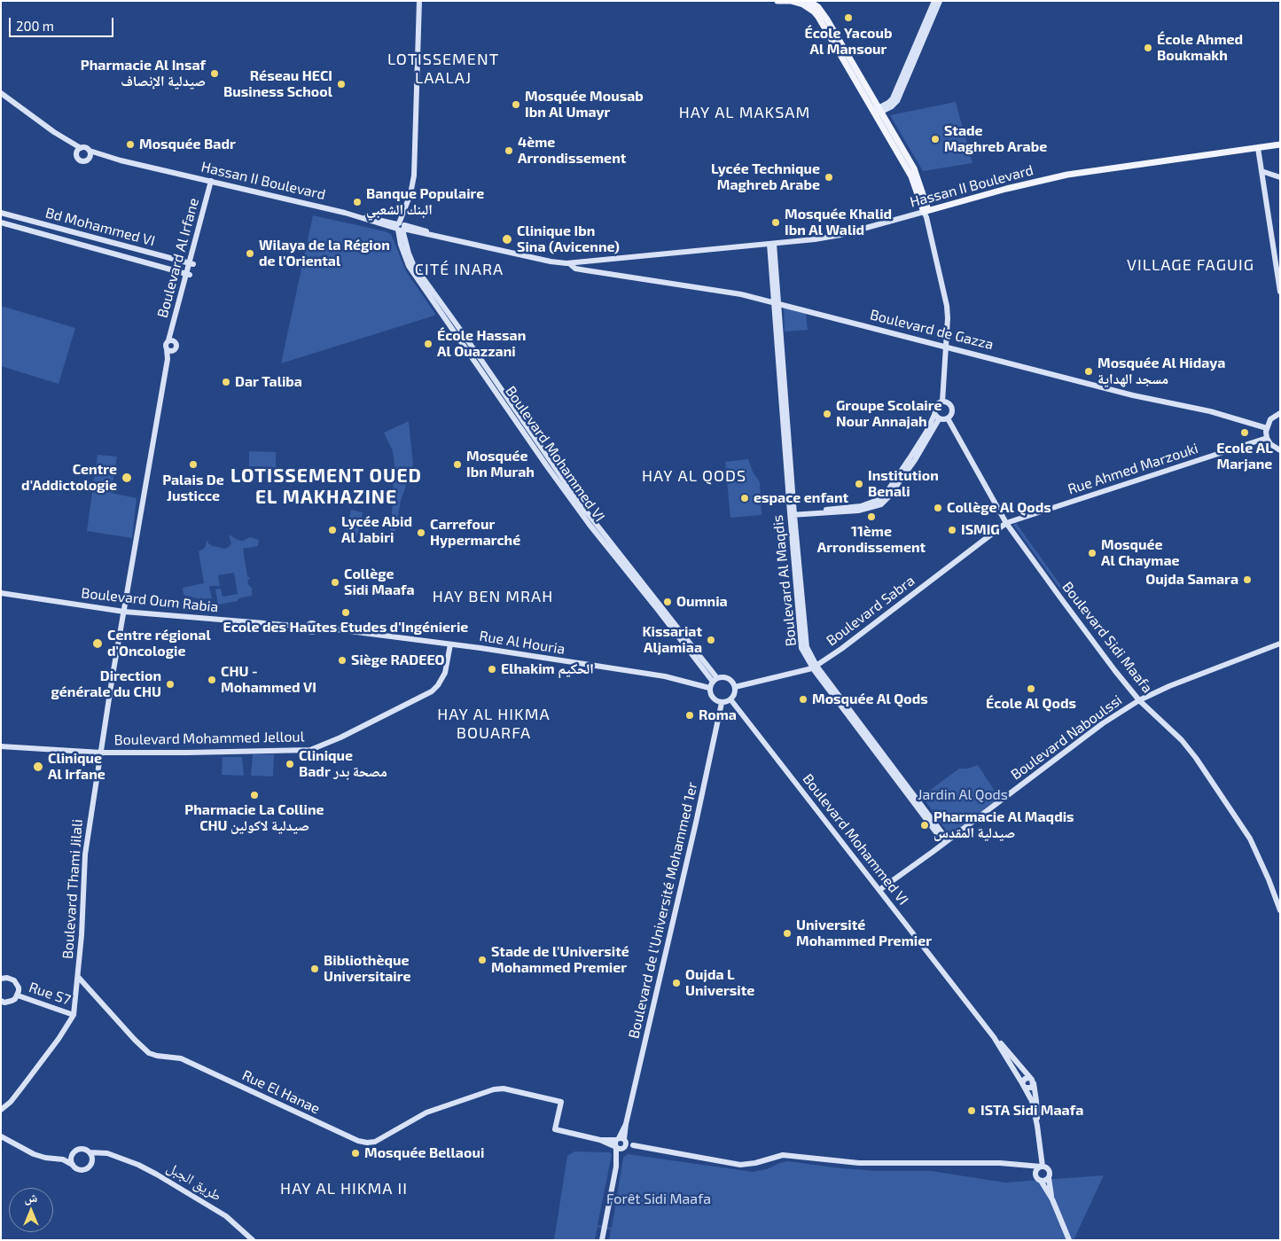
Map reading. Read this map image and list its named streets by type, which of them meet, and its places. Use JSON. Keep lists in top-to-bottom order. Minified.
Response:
{"streets":{"main road":["Hassan II Boulevard"],"street":["Bd Mohammed VI","Boulevard Al Irfane","Boulevard de Gazza","Boulevard Mohammed VI","Rue Ahmed Marzouki","Boulevard Al Maqdis","Boulevard Oum Rabia","Boulevard Sabra","Boulevard Sidi Maafa","Rue Al Houria","Boulevard Naboulssi","Boulevard Mohammed Jelloul","Boulevard Thami Jilali","Boulevard de l'Université Mohammed 1er","Rue S7","Rue El Hanae","طريق الجبل"]},"crossings":[["Hassan II Boulevard","Boulevard Al Irfane"],["Hassan II Boulevard","Boulevard de Gazza"],["Hassan II Boulevard","Boulevard Mohammed VI"],["Hassan II Boulevard","Boulevard Al Maqdis"],["Bd Mohammed VI","Boulevard Al Irfane"],["Boulevard de Gazza","Boulevard Al Maqdis"],["Boulevard Mohammed VI","Boulevard Sabra"],["Boulevard Mohammed VI","Rue Al Houria"],["Boulevard Mohammed VI","Boulevard Naboulssi"],["Boulevard Mohammed VI","Boulevard de l'Université Mohammed 1er"],["Rue Ahmed Marzouki","Boulevard Sabra"],["Rue Ahmed Marzouki","Boulevard Sidi Maafa"],["Boulevard Al Maqdis","Boulevard Sabra"],["Boulevard Al Maqdis","Boulevard Naboulssi"],["Boulevard Oum Rabia","Rue Al Houria"],["Boulevard Oum Rabia","Boulevard Thami Jilali"],["Boulevard Sabra","Boulevard Sidi Maafa"],["Boulevard Sabra","Rue Al Houria"],["Boulevard Sabra","Boulevard de l'Université Mohammed 1er"],["Boulevard Sidi Maafa","Boulevard Naboulssi"],["Rue Al Houria","Boulevard Mohammed Jelloul"],["Rue Al Houria","Boulevard de l'Université Mohammed 1er"],["Boulevard Mohammed Jelloul","Boulevard Thami Jilali"],["Boulevard Thami Jilali","Rue S7"],["Boulevard Thami Jilali","Rue El Hanae"],["Boulevard de l'Université Mohammed 1er","Rue El Hanae"]],"districts":["LOTISSEMENT LAALAJ","HAY AL MAKSAM","VILLAGE FAGUIG","CITÉ INARA","LOTISSEMENT OUED EL MAKHAZINE","HAY AL QODS","HAY BEN MRAH","HAY AL HIKMA BOUARFA","HAY AL HIKMA II"],"parks":["Jardin Al Qods","Forêt Sidi Maafa"],"places":["École Yacoub Al Mansour","École Ahmed Boukmakh","Pharmacie Al Insaf صيدلية الإنصاف","Réseau HECI Business School","Mosquée Mousab Ibn Al Umayr","Stade Maghreb Arabe","Mosquée Badr","4ème Arrondissement","Lycée Technique Maghreb Arabe","Banque Populaire البنك الشعبي","Mosquée Khalid Ibn Al Walid","Clinique Ibn Sina (Avicenne)","Wilaya de la Région de l'Oriental","École Hassan Al Ouazzani","Mosquée Al Hidaya مسجد الهداية","Dar Taliba","Groupe Scolaire Nour Annajah","Ecole AL Marjane","Palais De Justicce","Mosquée Ibn Murah","Centre d'Addictologie","Institution Benali","espace enfant","Collège Al Qods","11ème Arrondissement","Lycée Abid Al Jabiri","ISMIG","Carrefour Hypermarché","Mosquée Al Chaymae","Oujda Samara","Collège Sidi Maafa","Oumnia","Ecole des Hautes Etudes d'Ingénierie","Kissariat Aljamiaa","Centre régional d'Oncologie","Siège RADEEO","Elhakim الحكيم","CHU - Mohammed VI","Direction générale du CHU","École Al Qods","Mosquée Al Qods","Roma","Clinique Badr مصحة بدر","Clinique Al Irfane","Pharmacie La Colline CHU صيدلية لاكولين","Pharmacie Al Maqdis صيدلية المقدس","Université Mohammed Premier","Stade de l'Université Mohammed Premier","Bibliothèque Universitaire","Oujda L Universite","ISTA Sidi Maafa","Mosquée Bellaoui"],"scale_bar":"200 m","north":"top"}
